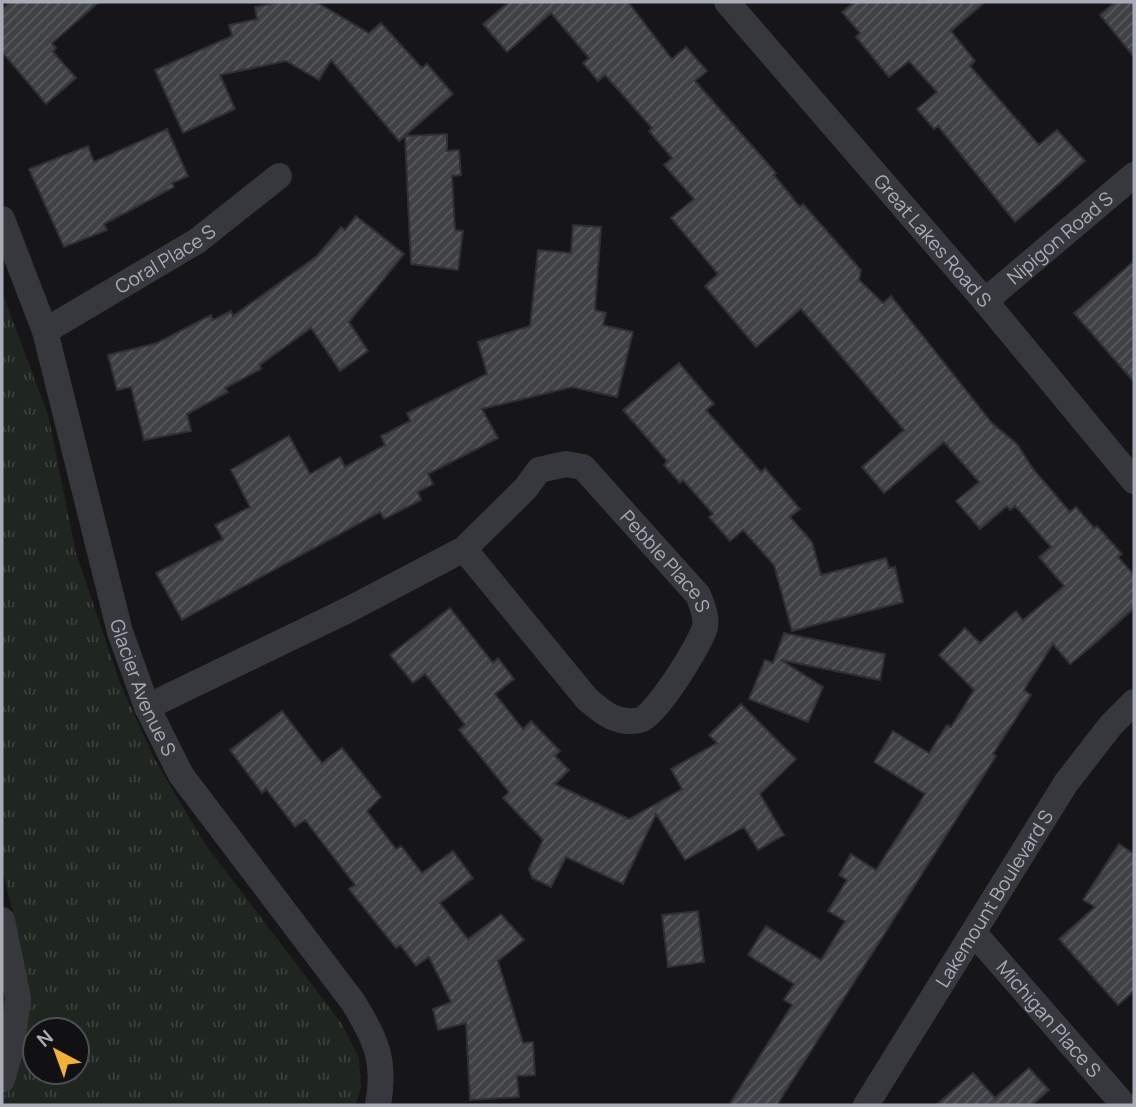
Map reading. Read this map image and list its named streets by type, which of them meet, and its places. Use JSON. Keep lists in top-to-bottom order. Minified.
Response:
{"streets":{"street":["Nipigon Road S","Great Lakes Road S","Coral Place S","Pebble Place S","Glacier Avenue S","Lakemount Boulevard S","Michigan Place S"]},"crossings":[["Nipigon Road S","Great Lakes Road S"],["Coral Place S","Glacier Avenue S"],["Pebble Place S","Glacier Avenue S"],["Lakemount Boulevard S","Michigan Place S"]],"north":"top left"}
